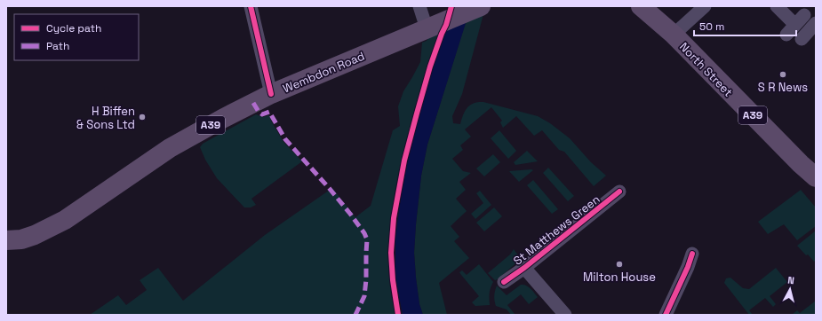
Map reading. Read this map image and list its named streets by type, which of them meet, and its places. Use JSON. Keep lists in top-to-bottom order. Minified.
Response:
{"streets":{"main road":["North Street","Wembdon Road","A39"],"street":["St Matthews Green"]},"places":["S R News","H Biffen & Sons Ltd","Milton House"],"legend":["Cycle path","Path"],"scale_bar":"50 m","north":"top"}
